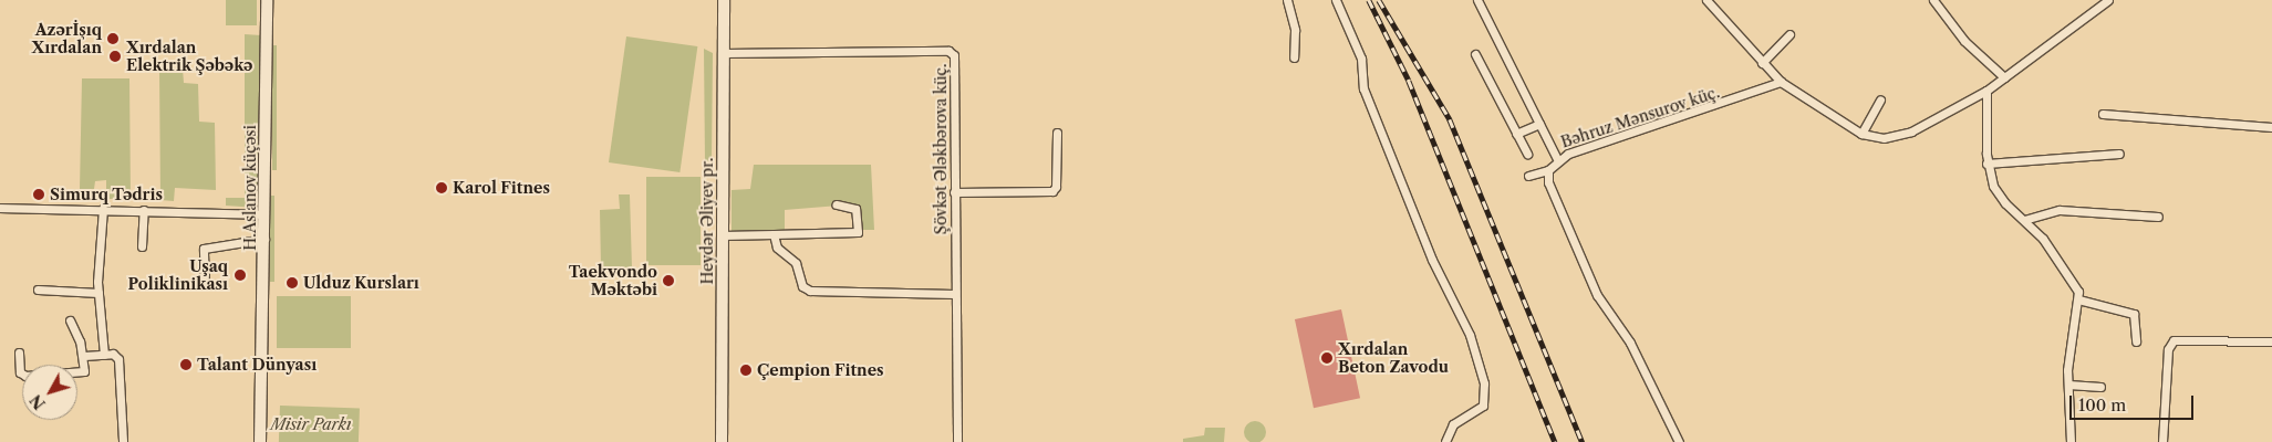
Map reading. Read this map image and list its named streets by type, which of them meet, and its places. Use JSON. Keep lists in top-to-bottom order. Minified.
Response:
{"streets":{"street":["Bəhruz Mənsurov küç.","Şövkət Ələkbərova küç.","H.Aslanov küçəsi","Heydər Əliyev pr."]},"crossings":[["Şövkət Ələkbərova küç.","Heydər Əliyev pr."]],"parks":["Misir Parkı"],"places":["Azərİşıq Xırdalan","Xırdalan Elektrik Şəbəkə","Karol Fitnes","Simurq Tədris","Uşaq Poliklinikası","Taekvondo Məktəbi","Ulduz Kursları","Xırdalan Beton Zavodu","Talant Dünyası","Çempion Fitnes"],"scale_bar":"100 m","north":"bottom left"}
